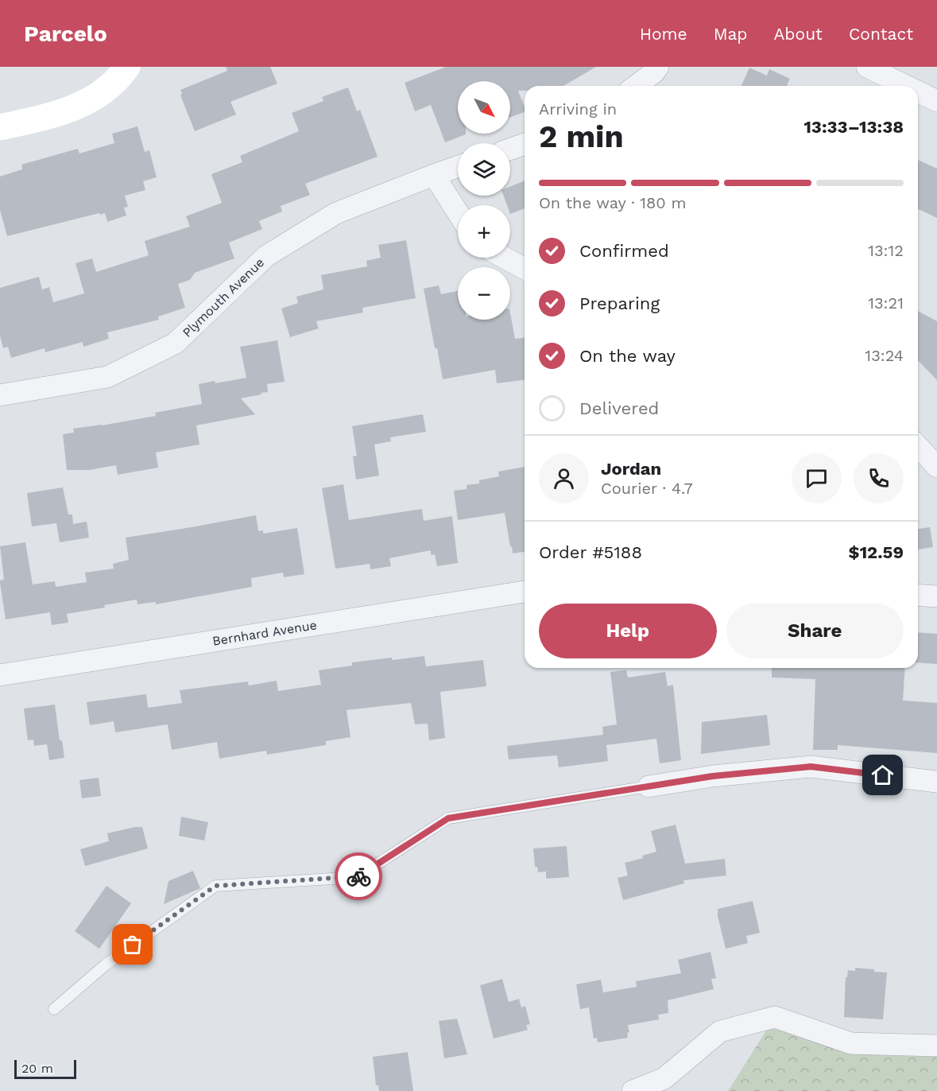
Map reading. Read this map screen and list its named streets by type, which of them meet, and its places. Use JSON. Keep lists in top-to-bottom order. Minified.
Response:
{"streets":{"street":["Plymouth Avenue","Bernhard Avenue"]},"scale_bar":"20 m","north":"bottom right","page":{"header":"Parcelo","nav":["Home","Map","About","Contact"],"map_buttons":["+","−"],"heading":["2 min","Arriving in","13:33–13:38"],"panel":["Jordan","Courier · 4.7","Order #5188","$12.59"],"bar":"On the way · 180 m","list":[["Confirmed","13:12"],["Preparing","13:21"],["On the way","13:24"],"Delivered"],"buttons":["Help","Share"],"scale":"20 m"}}
